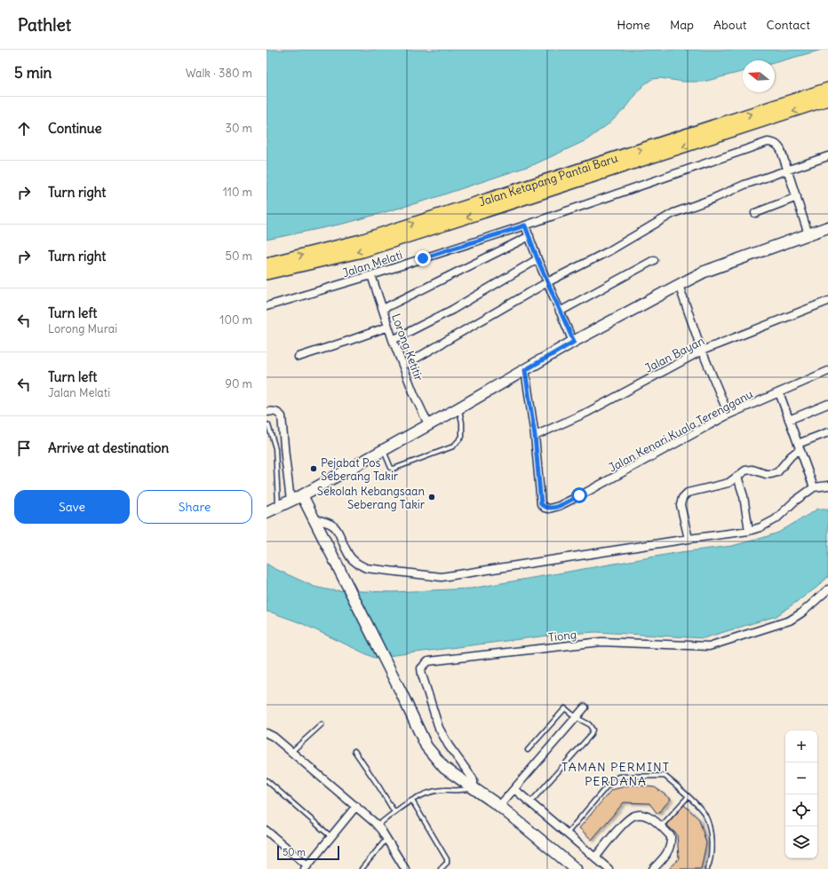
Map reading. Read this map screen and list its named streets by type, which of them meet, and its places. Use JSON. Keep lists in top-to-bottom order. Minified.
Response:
{"streets":{"main road":["Jalan Ketapang Pantai Baru"],"street":["Jalan Melati","Lorong Ketitir","Jalan Bayan","Jalan Kenari Kuala Terengganu","Tiong"]},"crossings":[["Jalan Melati","Lorong Ketitir"],["Jalan Bayan","Jalan Kenari Kuala Terengganu"]],"districts":["TAMAN PERMINT PERDANA"],"places":["Pejabat Pos Seberang Takir","Sekolah Kebangsaan Seberang Takir"],"scale_bar":"50 m","north":"left","page":{"header":"Pathlet","nav":["Home","Map","About","Contact"],"heading":["5 min","Walk · 380 m"],"list":[["Continue","30 m"],["Turn right","110 m"],["Turn right","50 m"],["Turn left","Lorong Murai","100 m"],["Turn left","Jalan Melati","90 m"],"Arrive at destination"],"buttons":["Save","Share"],"map_buttons":["+","−"],"scale":"50 m"}}
